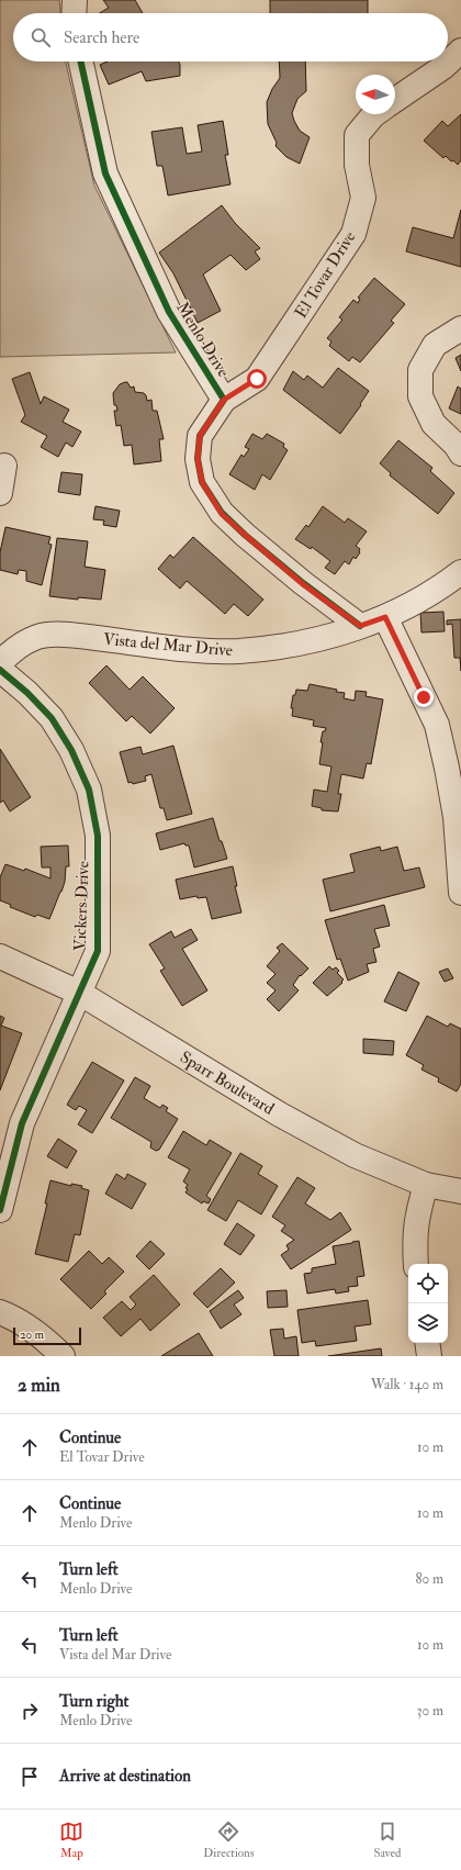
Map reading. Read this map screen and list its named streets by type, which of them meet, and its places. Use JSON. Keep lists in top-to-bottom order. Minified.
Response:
{"streets":{"street":["El Tovar Drive","Menlo Drive","Vista del Mar Drive","Vickers Drive","Sparr Boulevard"]},"crossings":[["El Tovar Drive","Menlo Drive"],["Menlo Drive","Vista del Mar Drive"],["Vickers Drive","Sparr Boulevard"]],"scale_bar":"20 m","north":"left","page":{"search":"Search here","scale":"20 m","heading":["2 min","Walk · 140 m"],"list":[["Continue","El Tovar Drive","10 m"],["Continue","Menlo Drive","10 m"],["Turn left","Menlo Drive","80 m"],["Turn left","Vista del Mar Drive","10 m"],["Turn right","Menlo Drive","30 m"],"Arrive at destination"],"nav":["Map","Directions","Saved"]}}
